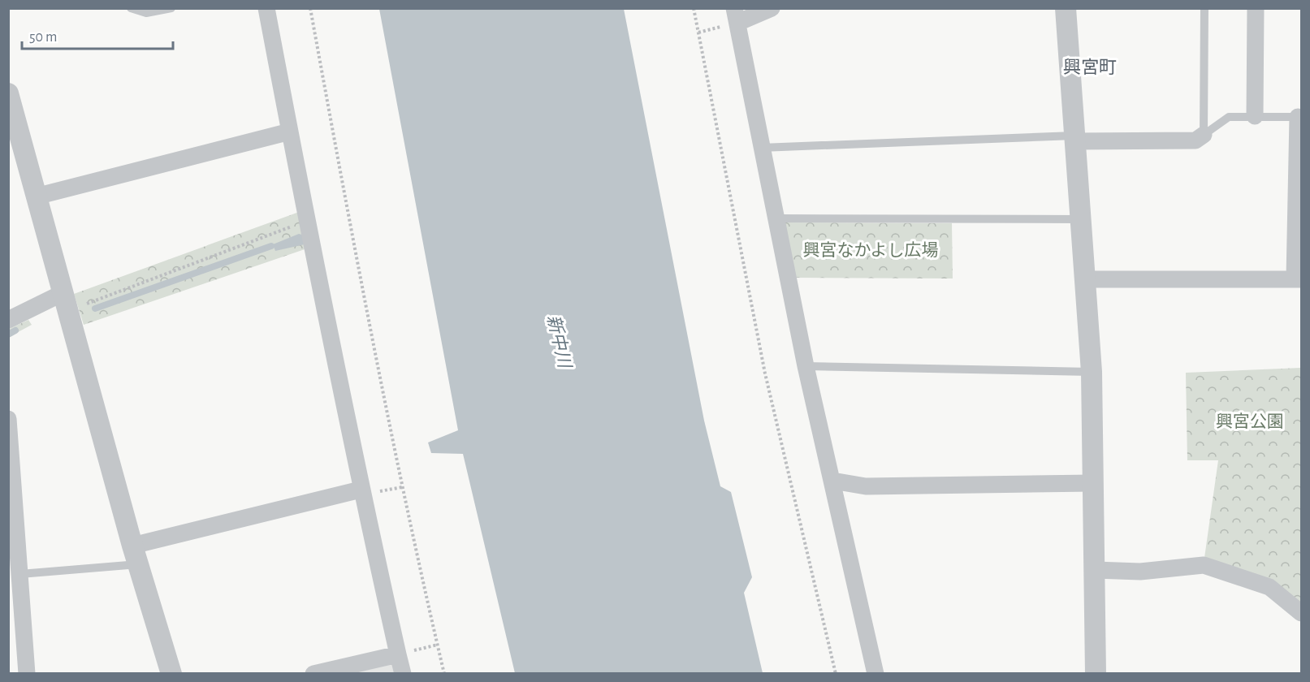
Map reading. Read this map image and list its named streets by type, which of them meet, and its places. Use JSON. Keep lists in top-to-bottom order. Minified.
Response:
{"districts":["興宮町"],"water":["新中川"],"parks":["興宮なかよし広場","興宮公園"],"scale_bar":"50 m"}
